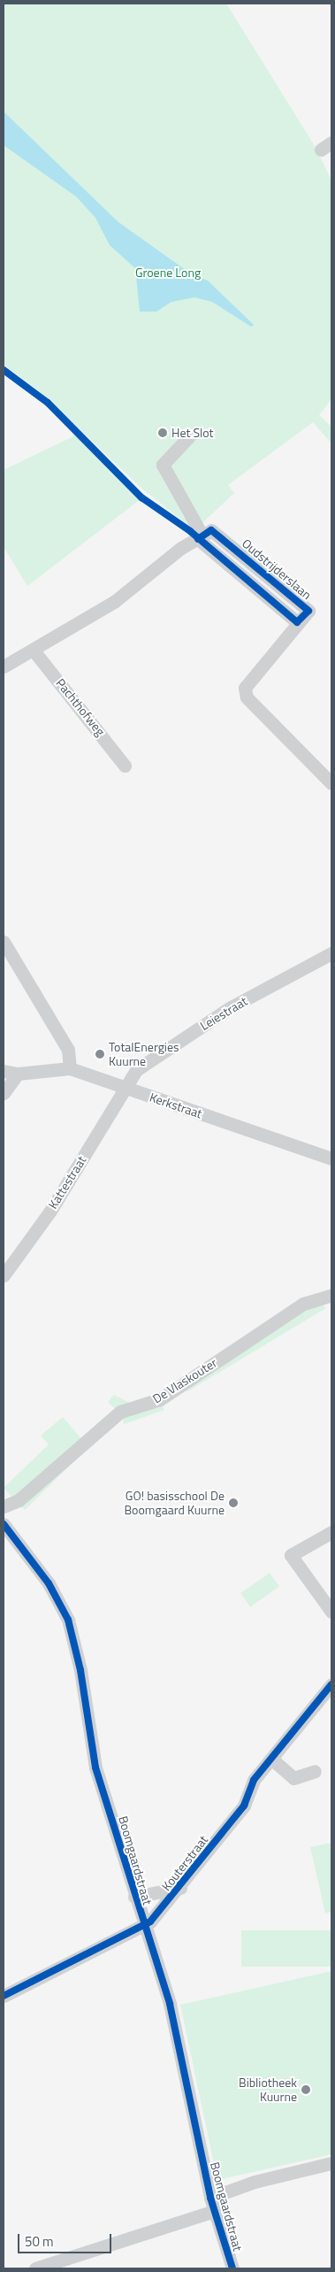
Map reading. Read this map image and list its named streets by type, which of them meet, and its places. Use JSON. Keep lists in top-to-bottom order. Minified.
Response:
{"streets":{"street":["Pachthofweg","Leiestraat","Kerkstraat","Kattestraat","De Vlaskouter","Boomgaardstraat","Kouterstraat"],"cycle path":["Oudstrijderslaan"]},"crossings":[["Leiestraat","Kerkstraat"],["Leiestraat","Kattestraat"],["Kerkstraat","Kattestraat"],["Boomgaardstraat","Kouterstraat"]],"parks":["Groene Long"],"places":["Het Slot","TotalEnergies Kuurne","GO! basisschool De Boomgaard Kuurne","Bibliotheek Kuurne"],"scale_bar":"50 m"}
